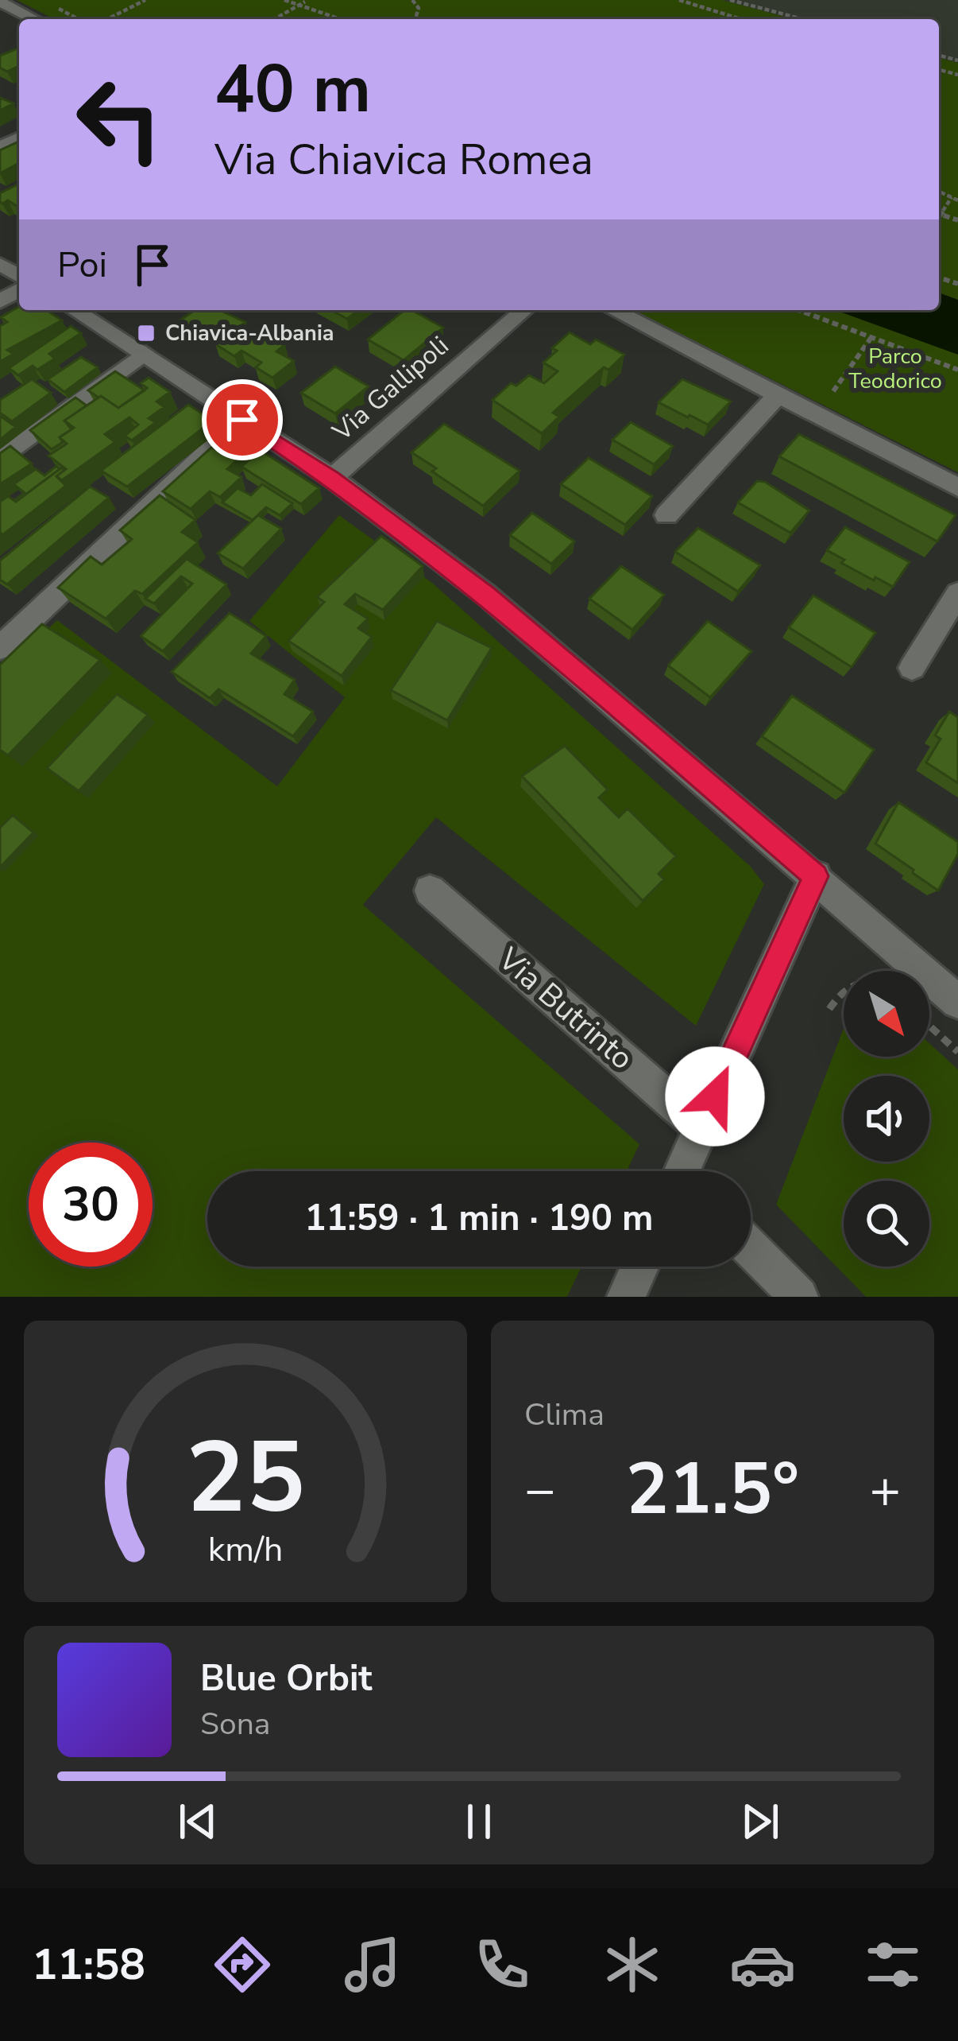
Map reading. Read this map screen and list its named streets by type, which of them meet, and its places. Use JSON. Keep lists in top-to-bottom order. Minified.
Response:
{"streets":{"street":["Via Gallipoli","Via Butrinto"]},"parks":["Parco Teodorico"],"places":{"transit":["Chiavica-Albania"]},"north":"bottom right","page":{"turn":["40 m","Via Chiavica Romea"],"then":"Poi","limit":"30","trip":"11:59 · 1 min · 190 m","tile":"Clima","heat":["−","21.5°","+"],"song":["Blue Orbit","Sona"],"tabs":"11:58","gauge":["25","km/h"]}}
